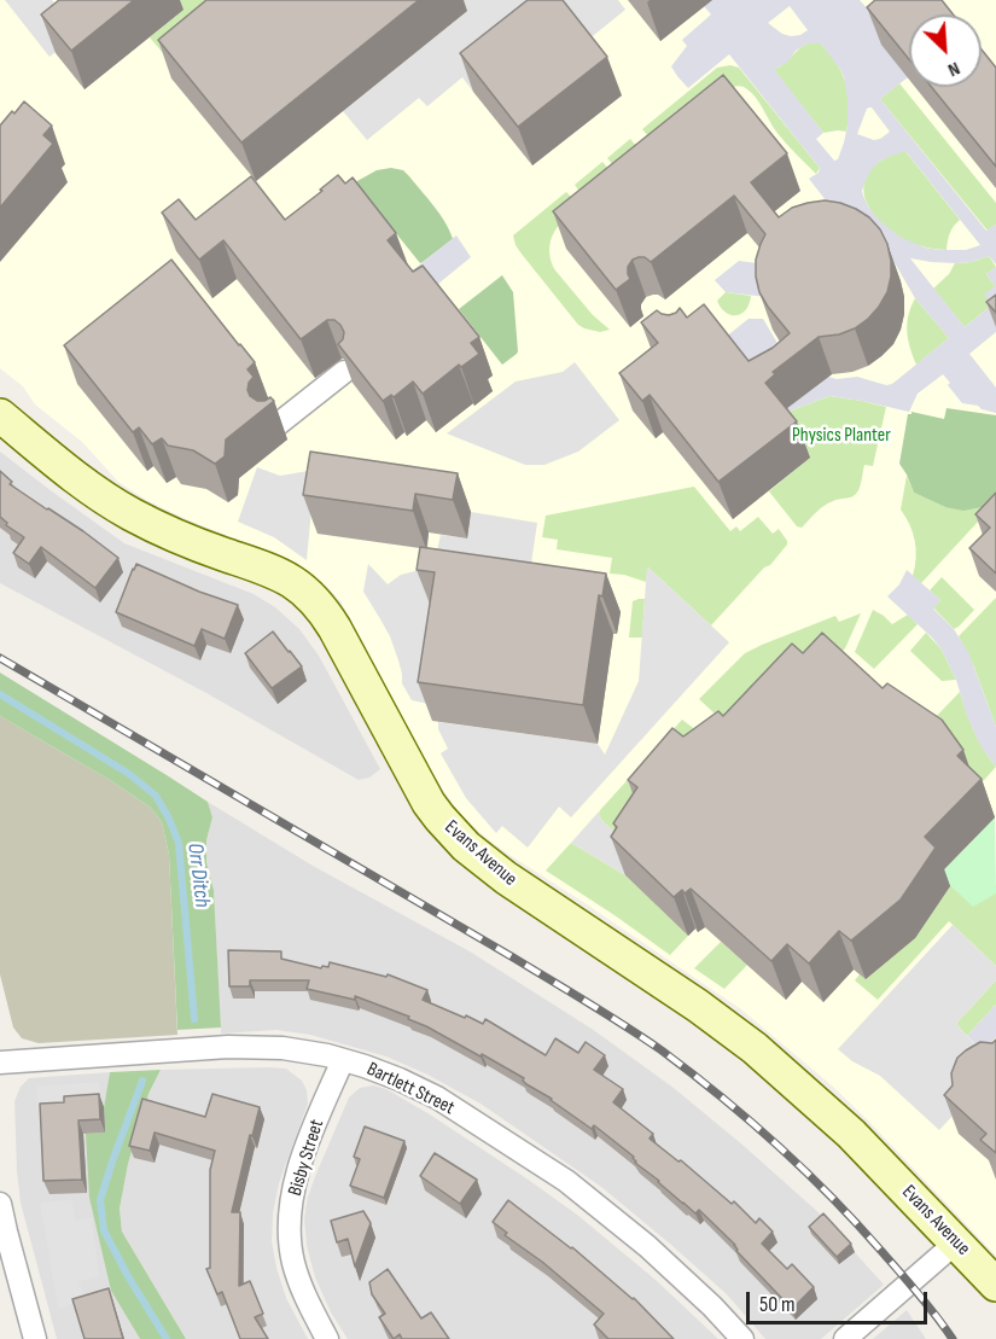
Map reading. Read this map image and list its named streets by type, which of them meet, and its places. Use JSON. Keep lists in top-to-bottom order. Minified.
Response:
{"streets":{"street":["Evans Avenue","Bartlett Street","Bisby Street"]},"crossings":[["Bartlett Street","Bisby Street"]],"water":["Orr Ditch"],"parks":["Physics Planter"],"scale_bar":"50 m","north":"bottom right"}
